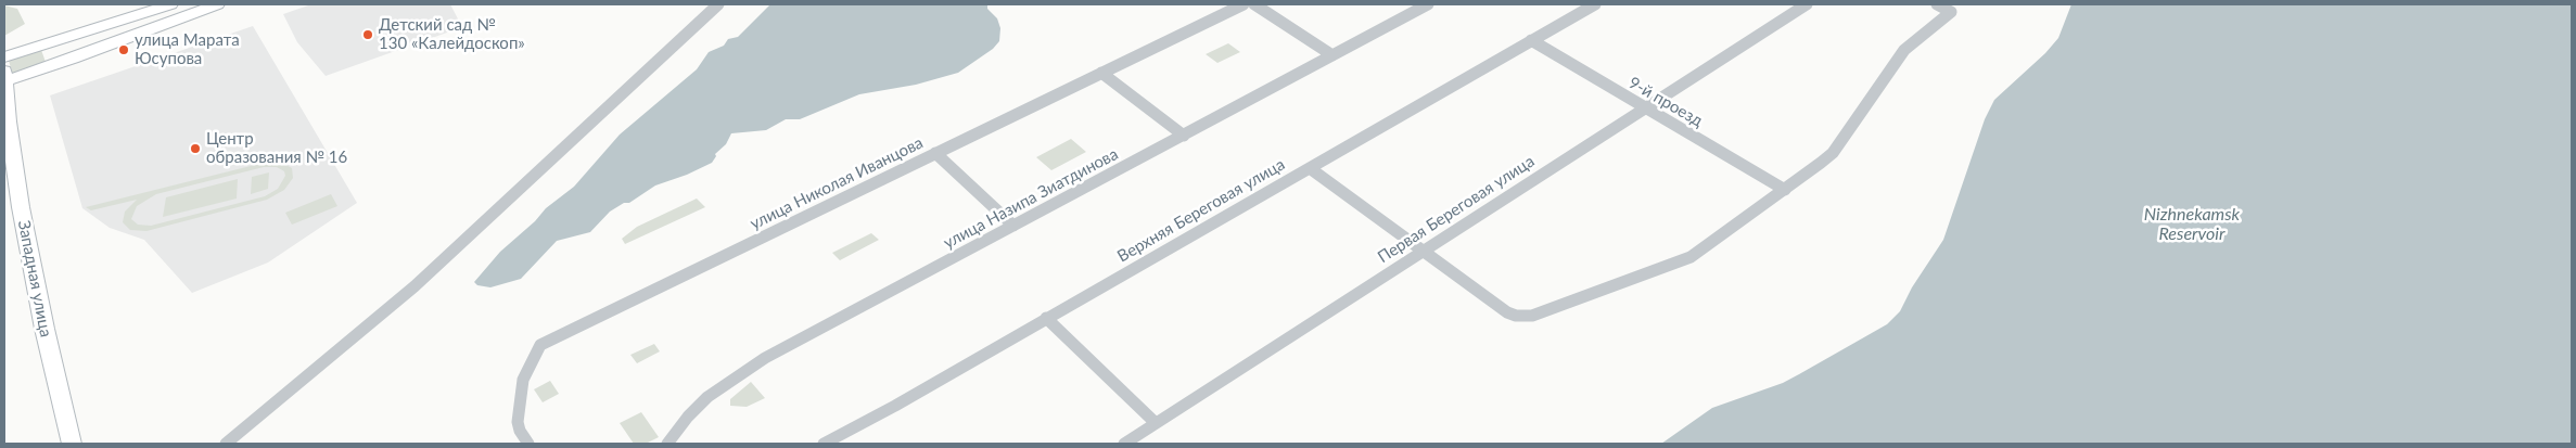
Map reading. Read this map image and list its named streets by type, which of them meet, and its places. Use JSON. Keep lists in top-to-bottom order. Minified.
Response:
{"streets":{"street":["9-й проезд","улица Николая Иванцова","улица Назипа Зиатдинова","Первая Береговая улица","Верхняя Береговая улица","Западная улица"]},"crossings":[["9-й проезд","Первая Береговая улица"],["9-й проезд","Верхняя Береговая улица"]],"water":["Nizhnekamsk Reservoir"],"places":["Детский сад № 130 «Калейдоскоп»","улица Марата Юсупова","Центр образования № 16"]}
